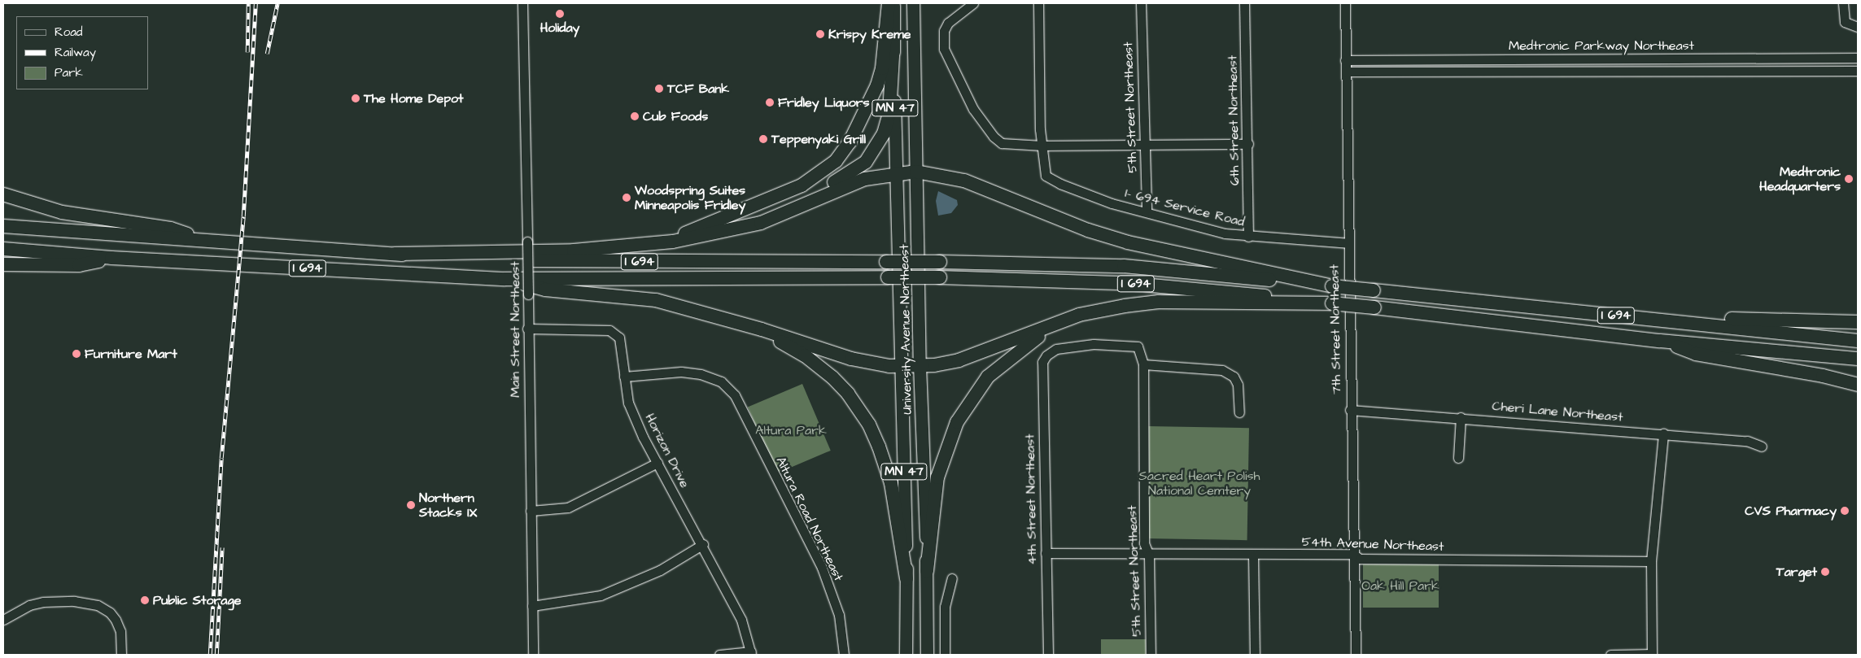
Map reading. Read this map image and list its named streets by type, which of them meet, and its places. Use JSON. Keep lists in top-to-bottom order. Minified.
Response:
{"streets":{"highway":["I 694"],"main road":["MN 47","University Avenue Northeast"],"street":["Medtronic Parkway Northeast","5th Street Northeast","6th Street Northeast","I- 694 Service Road","Main Street Northeast","7th Street Northeast","Cheri Lane Northeast","Horizon Drive","4th Street Northeast","Altura Road Northeast","54th Avenue Northeast"]},"crossings":[["Medtronic Parkway Northeast","7th Street Northeast"],["5th Street Northeast","I- 694 Service Road"],["5th Street Northeast","4th Street Northeast"],["5th Street Northeast","54th Avenue Northeast"],["6th Street Northeast","I- 694 Service Road"],["I- 694 Service Road","7th Street Northeast"],["Main Street Northeast","Horizon Drive"],["7th Street Northeast","Cheri Lane Northeast"],["7th Street Northeast","54th Avenue Northeast"],["Horizon Drive","Altura Road Northeast"],["4th Street Northeast","54th Avenue Northeast"]],"parks":["Altura Park","Sacred Heart Polish National Cemtery","Oak Hill Park"],"places":["Holiday","Krispy Kreme","TCF Bank","The Home Depot","Fridley Liquors","Cub Foods","Teppenyaki Grill","Medtronic Headquarters","Woodspring Suites Minneapolis Fridley","Furniture Mart","Northern Stacks IX","CVS Pharmacy","Target","Public Storage"],"legend":["Road","Railway","Park"]}
